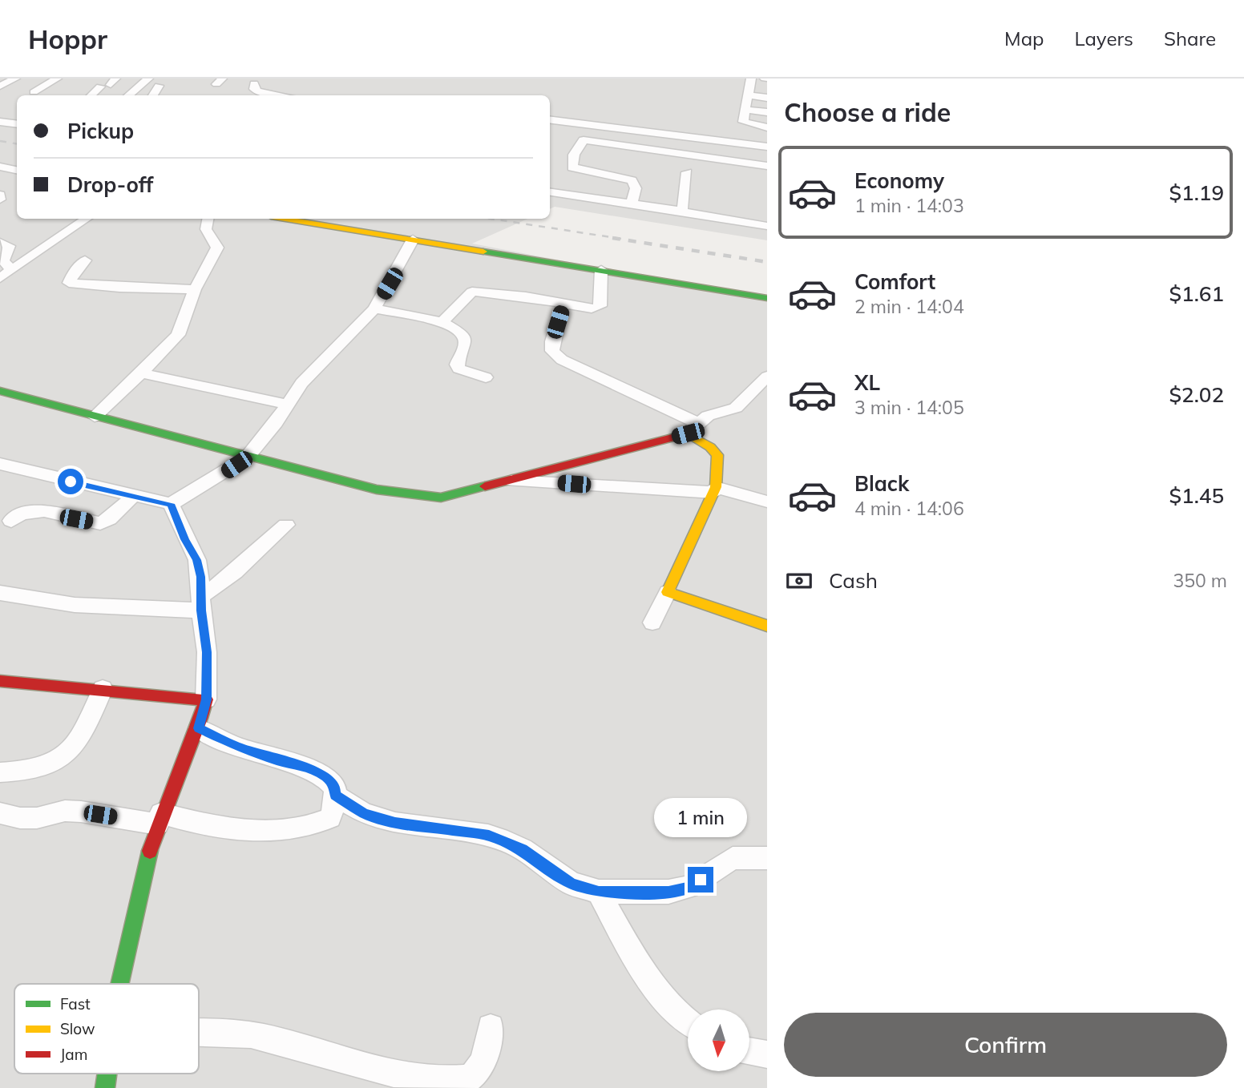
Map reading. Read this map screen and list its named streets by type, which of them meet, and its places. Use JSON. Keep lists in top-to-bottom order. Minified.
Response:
{"legend":["Fast","Slow","Jam"],"north":"bottom","page":{"header":"Hoppr","nav":["Map","Layers","Share"],"heading":"Choose a ride","banner":["Pickup","Drop-off"],"list":[{"name":"Economy","note":"1 min · 14:03","value":"$1.19"},{"name":"Comfort","note":"2 min · 14:04","value":"$1.61"},{"name":"XL","note":"3 min · 14:05","value":"$2.02"},{"name":"Black","note":"4 min · 14:06","value":"$1.45"}],"pay":["Cash","350 m"],"bubble":"1 min","buttons":"Confirm"}}
